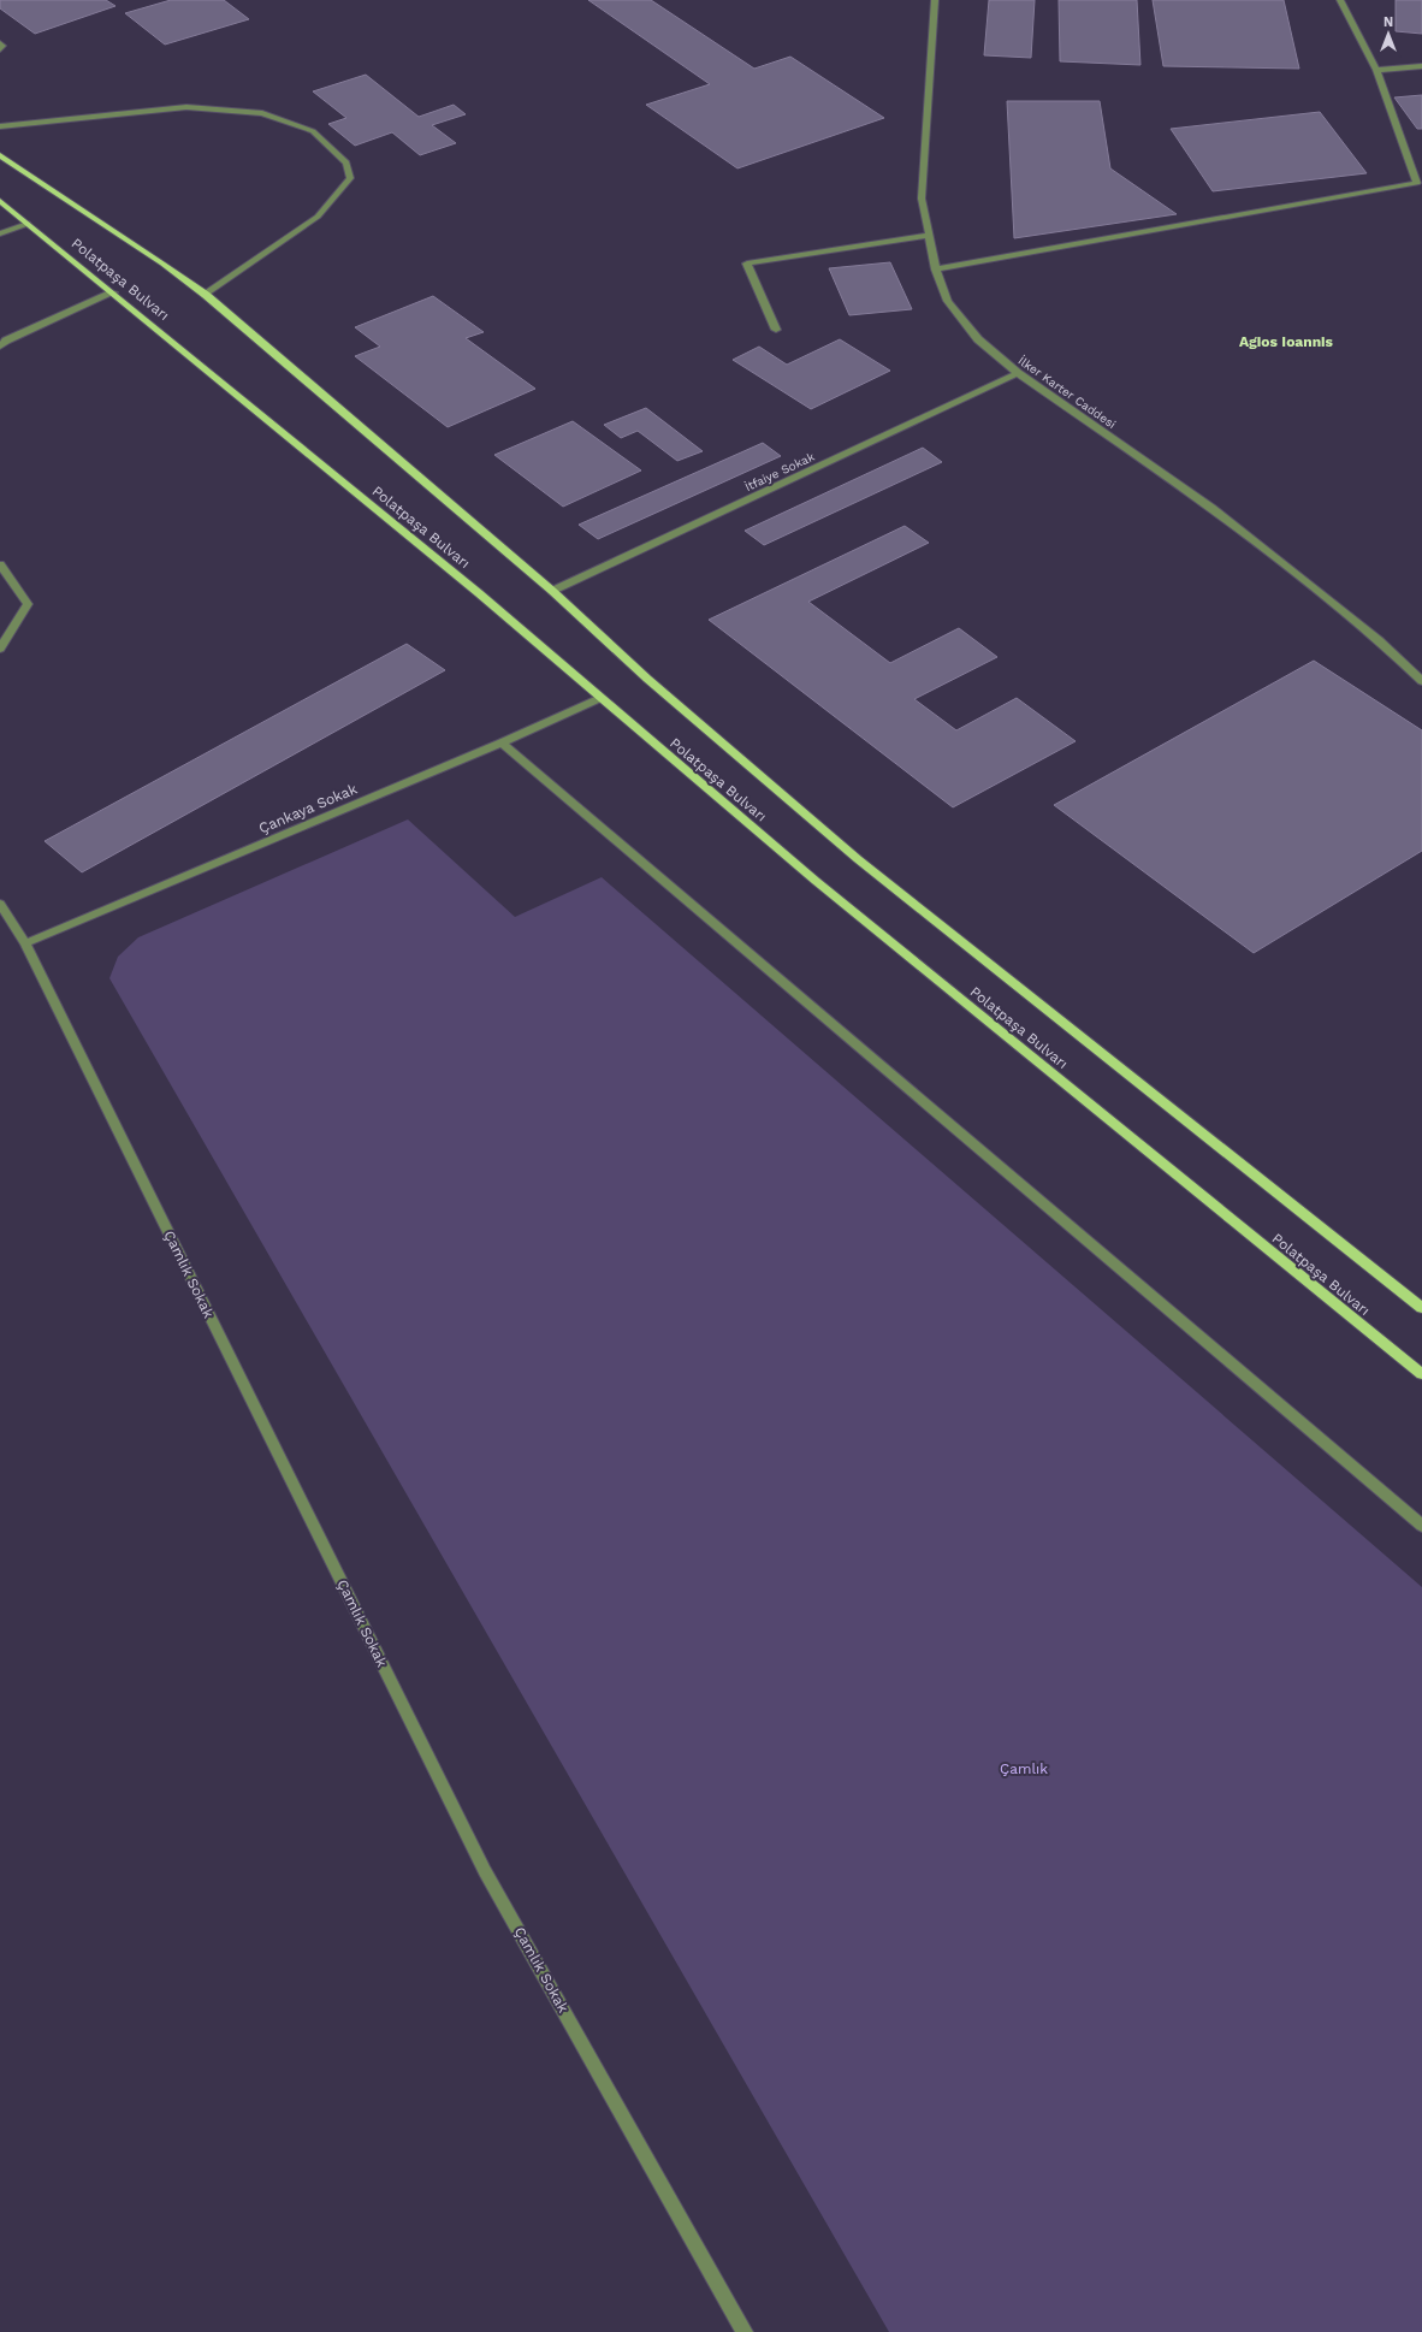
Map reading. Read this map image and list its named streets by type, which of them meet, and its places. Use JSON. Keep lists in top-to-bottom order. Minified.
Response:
{"streets":{"main road":["Polatpaşa Bulvarı"],"street":["İlker Karter Caddesi","İtfaiye Sokak","Çankaya Sokak","Çamlık Sokak"]},"crossings":[["Polatpaşa Bulvarı","İtfaiye Sokak"],["Polatpaşa Bulvarı","Çankaya Sokak"],["İlker Karter Caddesi","İtfaiye Sokak"],["Çankaya Sokak","Çamlık Sokak"]],"districts":["Agios Ioannis"],"parks":["Çamlık"],"north":"top"}
